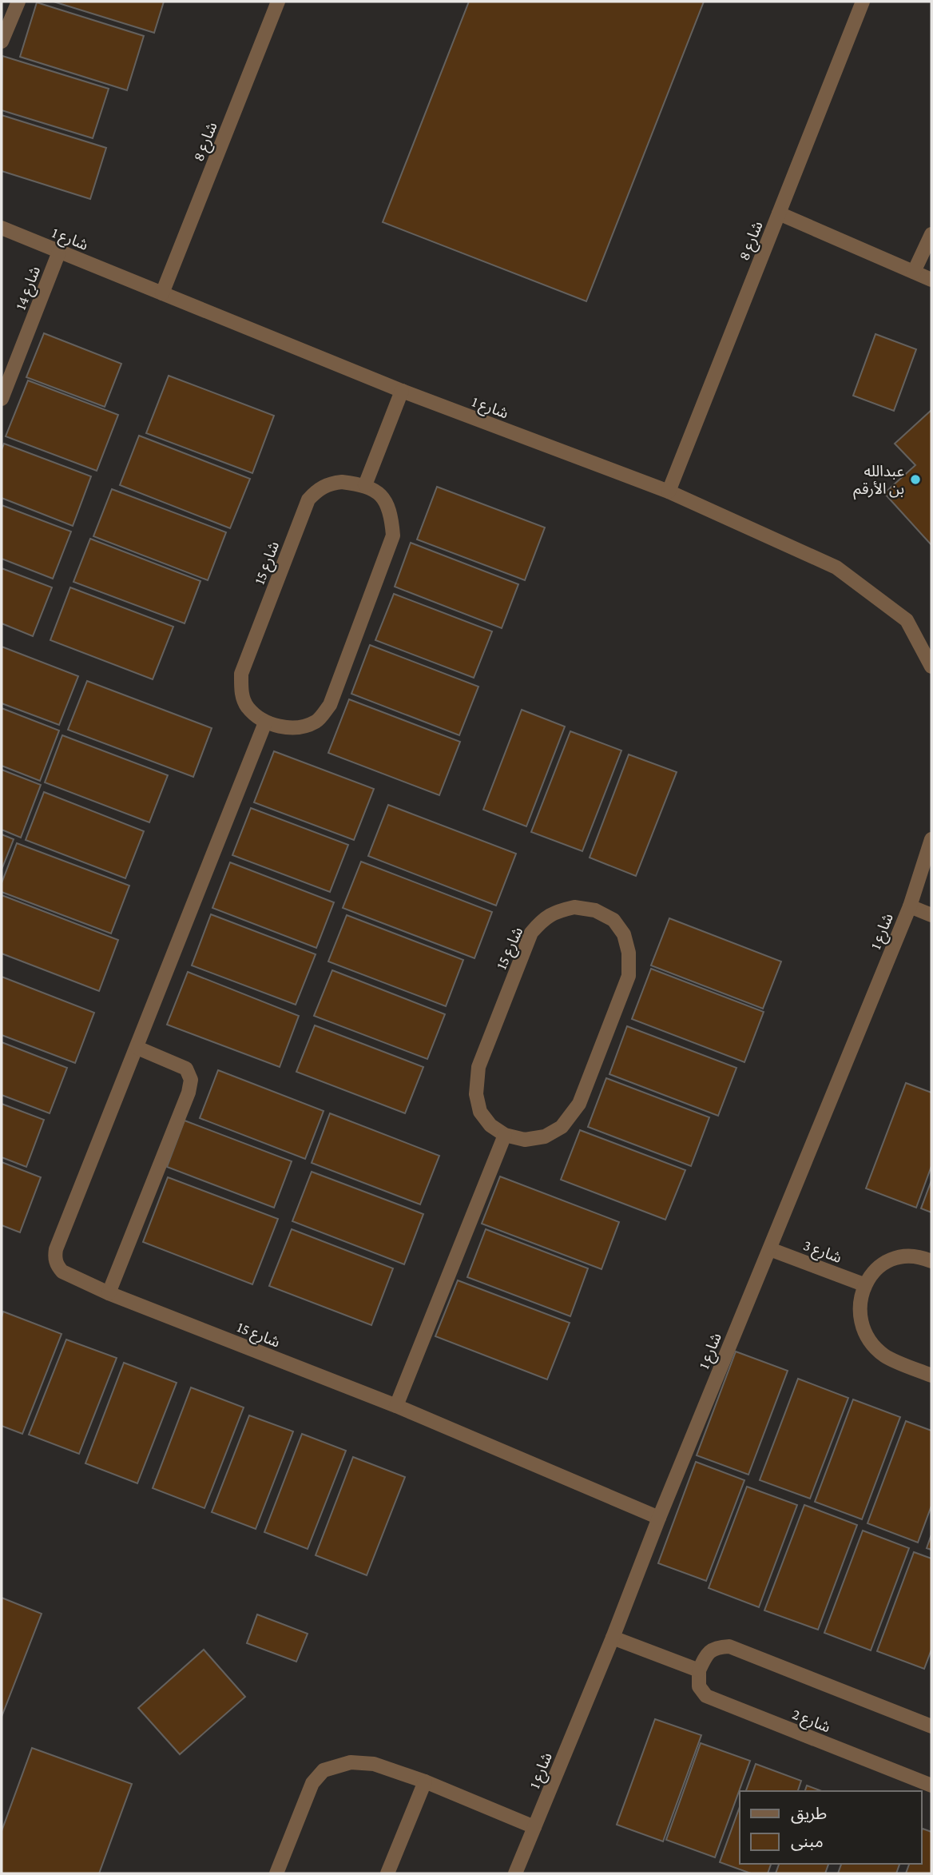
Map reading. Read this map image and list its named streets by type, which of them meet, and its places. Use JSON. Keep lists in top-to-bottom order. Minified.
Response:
{"streets":{"street":["شارع 8","شارع 1","شارع 14","شارع 15","شارع 3","شارع 2"]},"crossings":[["شارع 8","شارع 1"],["شارع 1","شارع 14"],["شارع 1","شارع 15"],["شارع 1","شارع 3"]],"places":["عبدالله بن الأرقم"],"legend":["طريق","مبنى"]}
